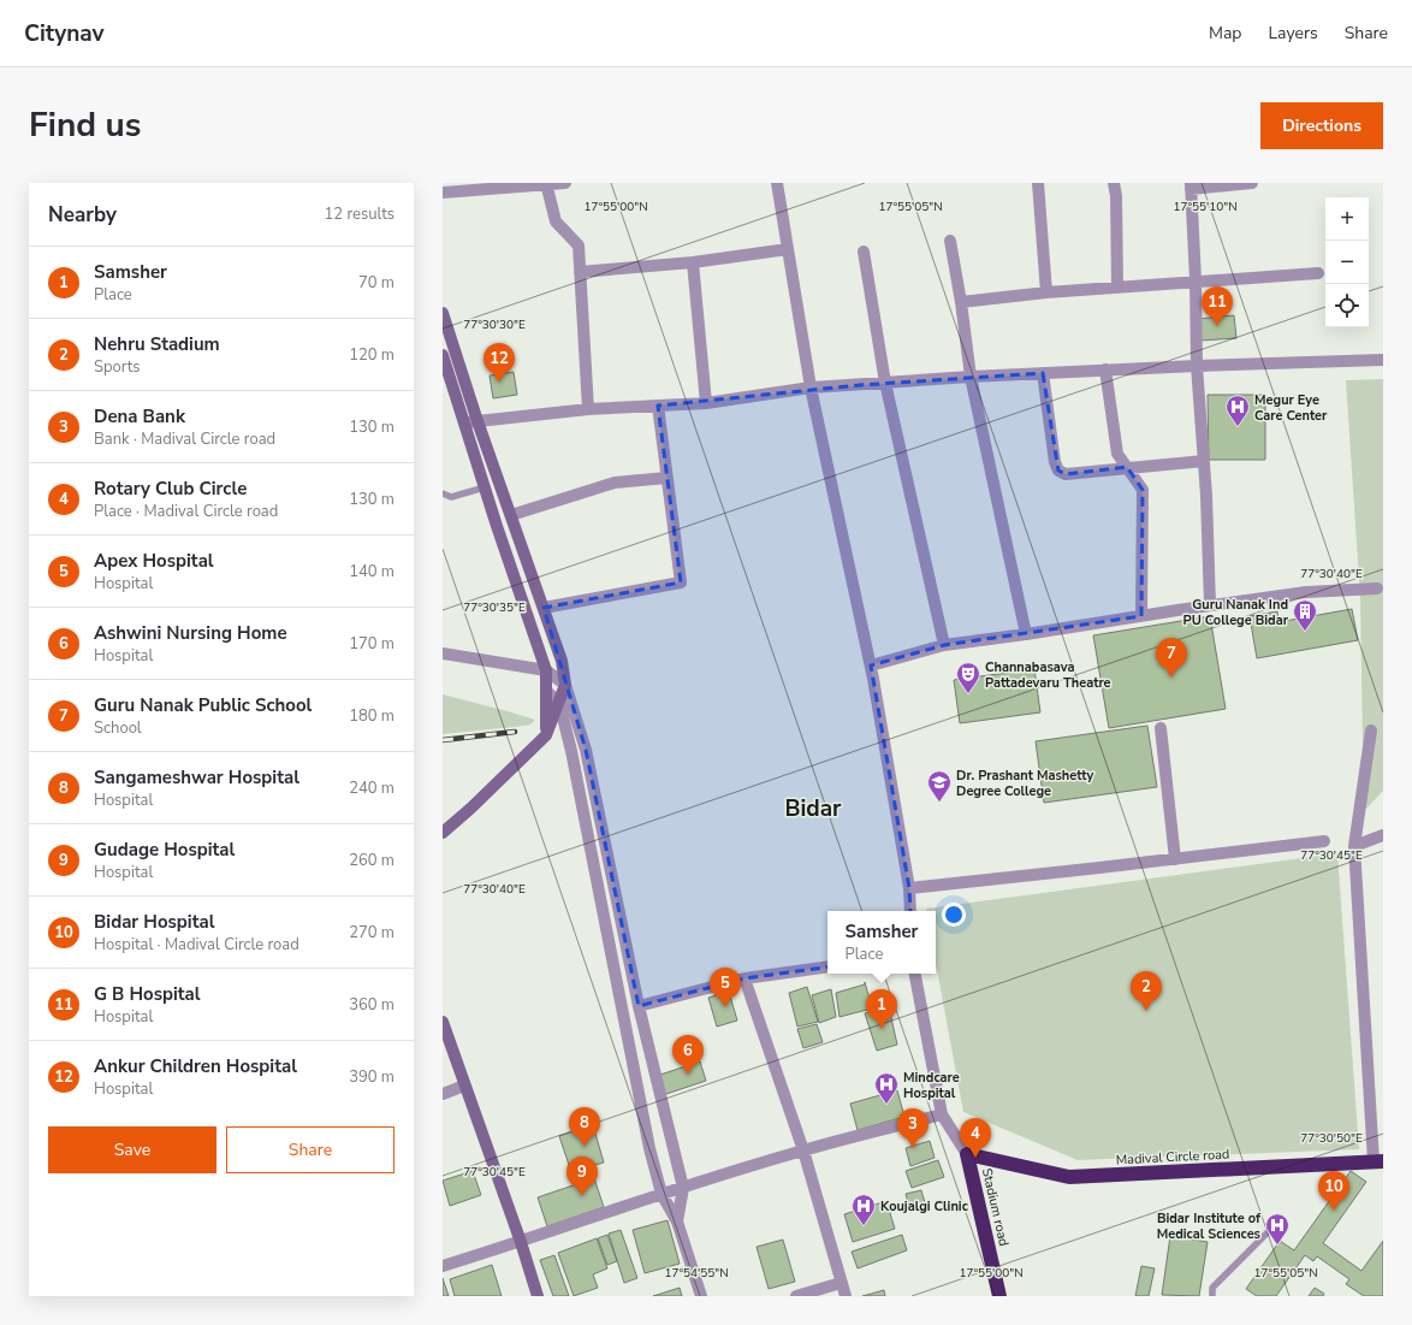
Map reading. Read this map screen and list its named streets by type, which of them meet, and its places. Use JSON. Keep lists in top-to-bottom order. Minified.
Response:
{"streets":{"highway":["Madival Circle road","Stadium road"]},"crossings":[["Madival Circle road","Stadium road"]],"districts":["Bidar"],"places":{"hospital":["Megur Eye Care Center","Mindcare Hospital","Koujalgi Clinic","Bidar Institute of Medical Sciences"],"building":["Guru Nanak Ind PU College Bidar"],"theatre":["Channabasava Pattadevaru Theatre"],"school or university":["Dr. Prashant Mashetty Degree College"]},"page":{"header":"Citynav","nav":["Map","Layers","Share"],"title":"Find us","buttons":["Directions",["Save","Share"]],"heading":["Nearby","12 results"],"map_buttons":["+","−"],"list":[{"mark":"1","name":"Samsher","note":"Place","value":"70 m"},{"mark":"2","name":"Nehru Stadium","note":"Sports","value":"120 m"},{"mark":"3","name":"Dena Bank","note":"Bank · Madival Circle road","value":"130 m"},{"mark":"4","name":"Rotary Club Circle","note":"Place · Madival Circle road","value":"130 m"},{"mark":"5","name":"Apex Hospital","note":"Hospital","value":"140 m"},{"mark":"6","name":"Ashwini Nursing Home","note":"Hospital","value":"170 m"},{"mark":"7","name":"Guru Nanak Public School","note":"School","value":"180 m"},{"mark":"8","name":"Sangameshwar Hospital","note":"Hospital","value":"240 m"},{"mark":"9","name":"Gudage Hospital","note":"Hospital","value":"260 m"},{"mark":"10","name":"Bidar Hospital","note":"Hospital · Madival Circle road","value":"270 m"},{"mark":"11","name":"G B Hospital","note":"Hospital","value":"360 m"},{"mark":"12","name":"Ankur Children Hospital","note":"Hospital","value":"390 m"}],"pins":["11","12","7","5","2","1","6","8","3","4","9","10"],"popup":["Samsher","Place"]},"coordinates":["17°55'00\"N","17°55'05\"N","17°55'10\"N","77°30'30\"E","77°30'40\"E","77°30'35\"E","77°30'45\"E","77°30'50\"E","17°54'55\"N"]}
